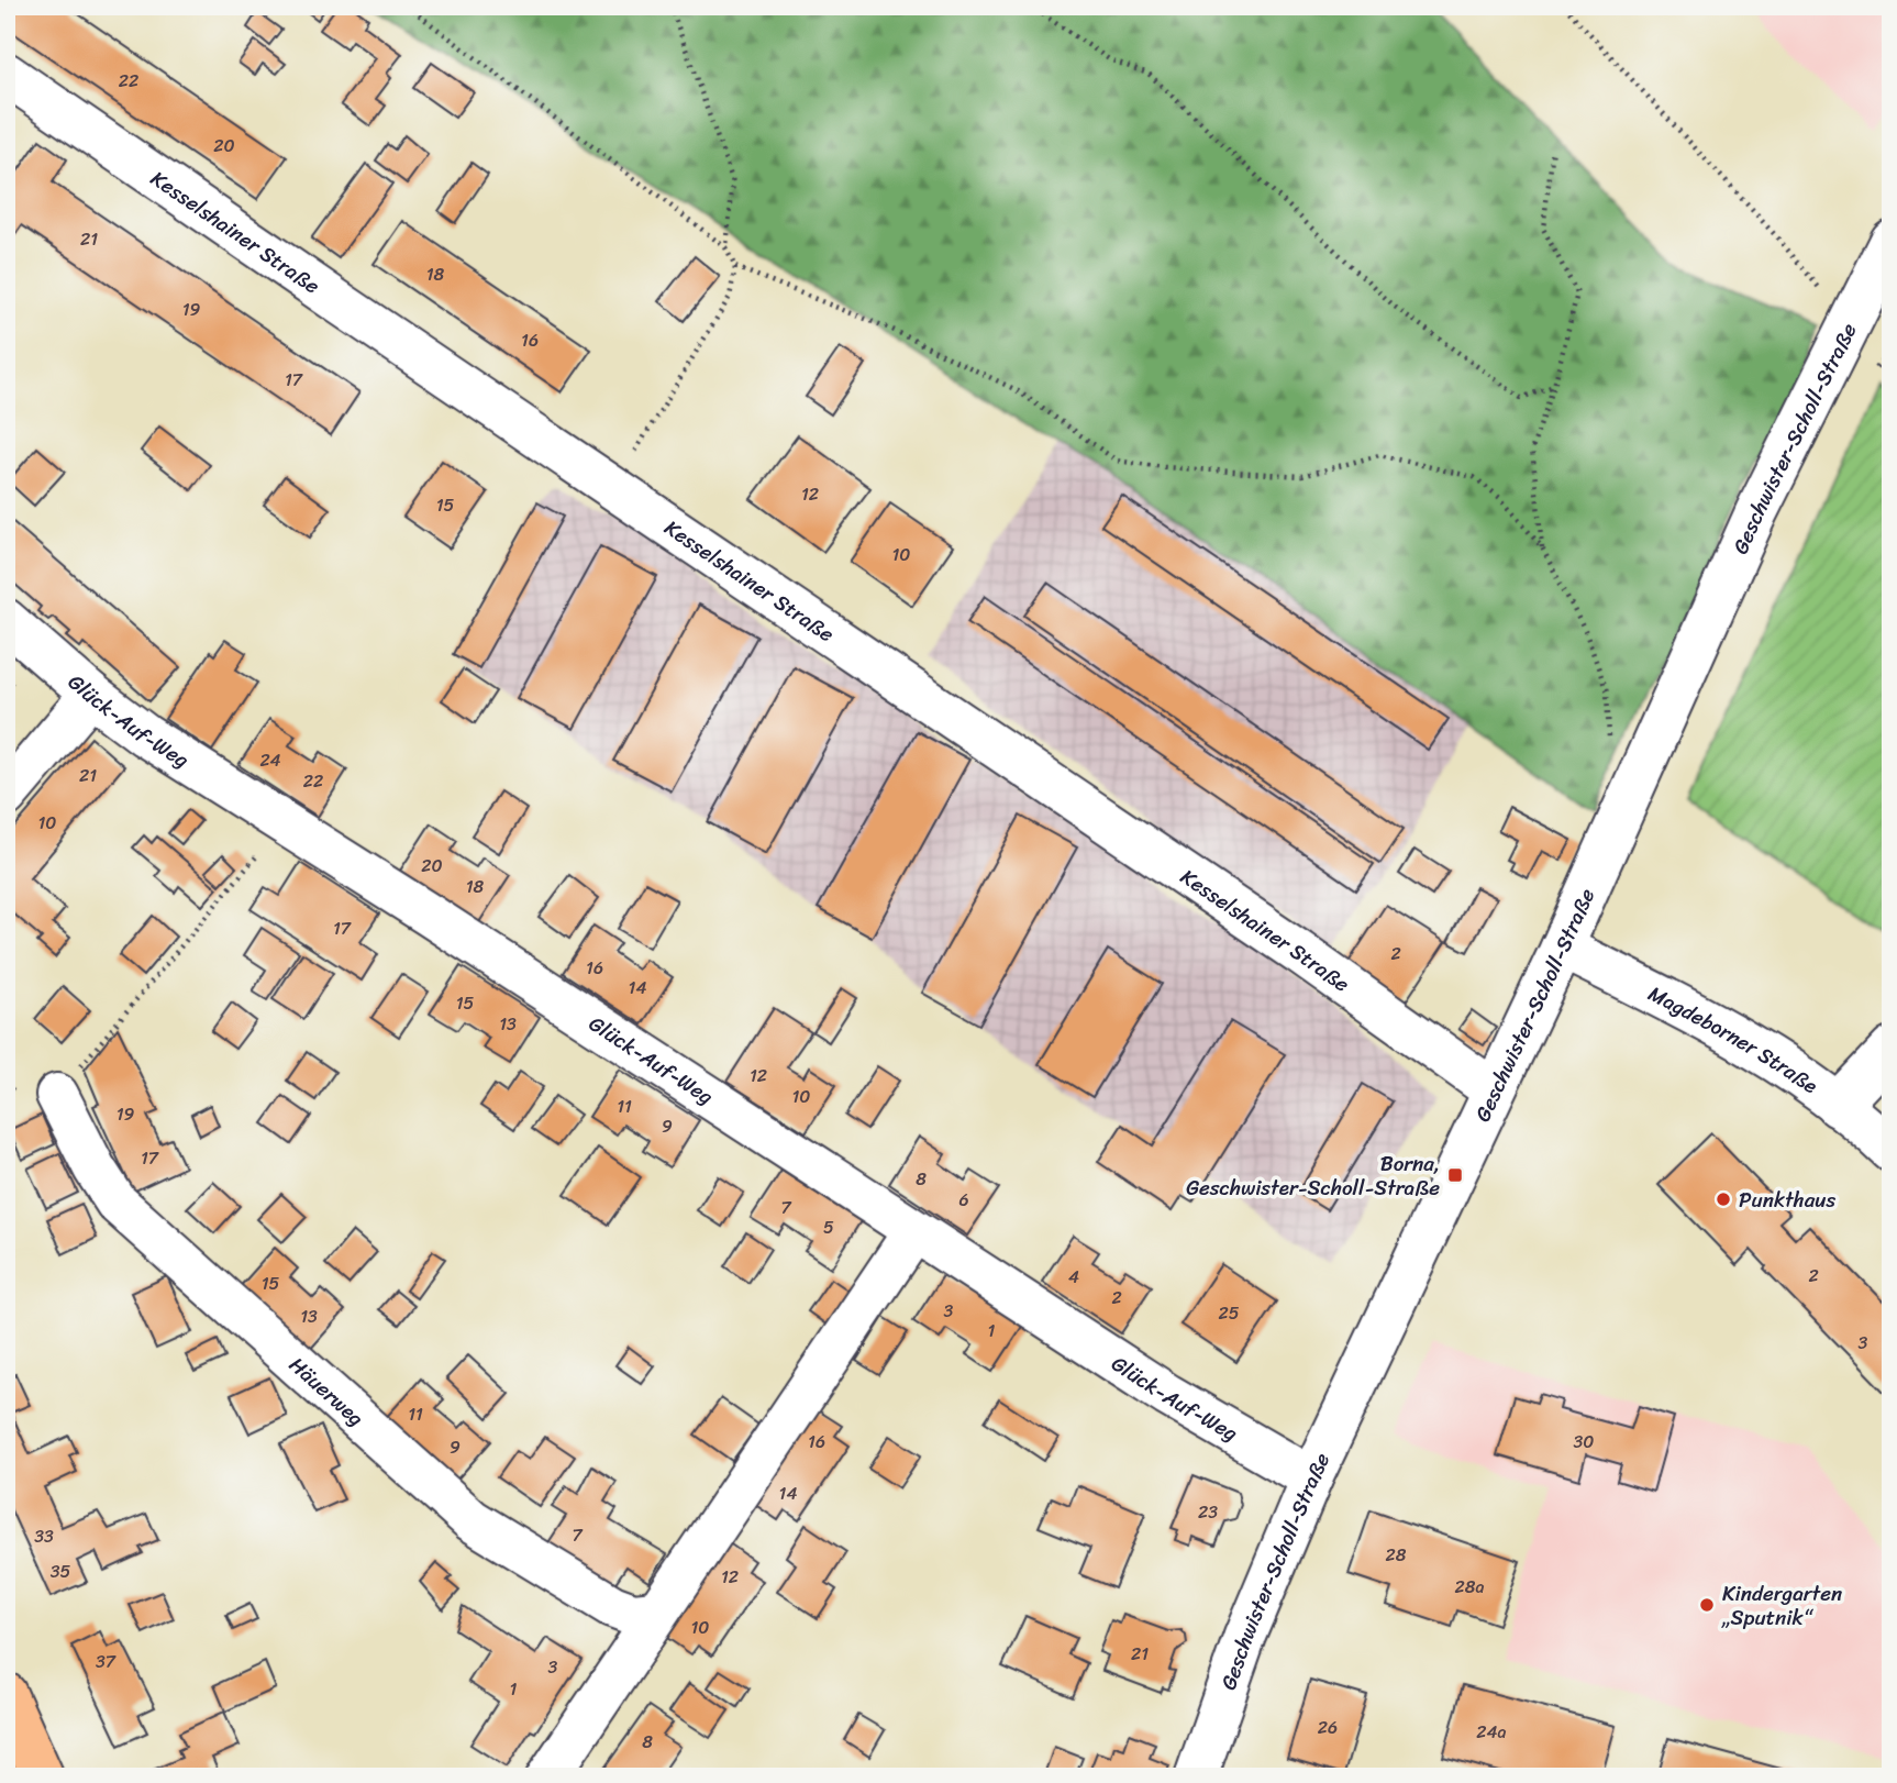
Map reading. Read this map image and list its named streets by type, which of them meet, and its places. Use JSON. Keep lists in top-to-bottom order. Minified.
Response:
{"streets":{"street":["Kesselshainer Straße","Geschwister-Scholl-Straße","Glück-Auf-Weg","Magdeborner Straße","Häuerweg"]},"crossings":[["Kesselshainer Straße","Geschwister-Scholl-Straße"],["Geschwister-Scholl-Straße","Glück-Auf-Weg"],["Geschwister-Scholl-Straße","Magdeborner Straße"]],"places":{"transit":["Borna, Geschwister-Scholl-Straße"],"other":["Punkthaus","Kindergarten „Sputnik“"]},"house_numbers":["22","20","21","18","19","16","17","12","15","10","24","21","22","10","20","18","17","2","16","14","15","13","12","10","11","19","9","17","8","6","7","5","2","4","15","2","3","25","13","1","3","11","16","30","9","14","23","7","33","28","35","12","28a","10","21","37","3","1","26","24a","8"]}
